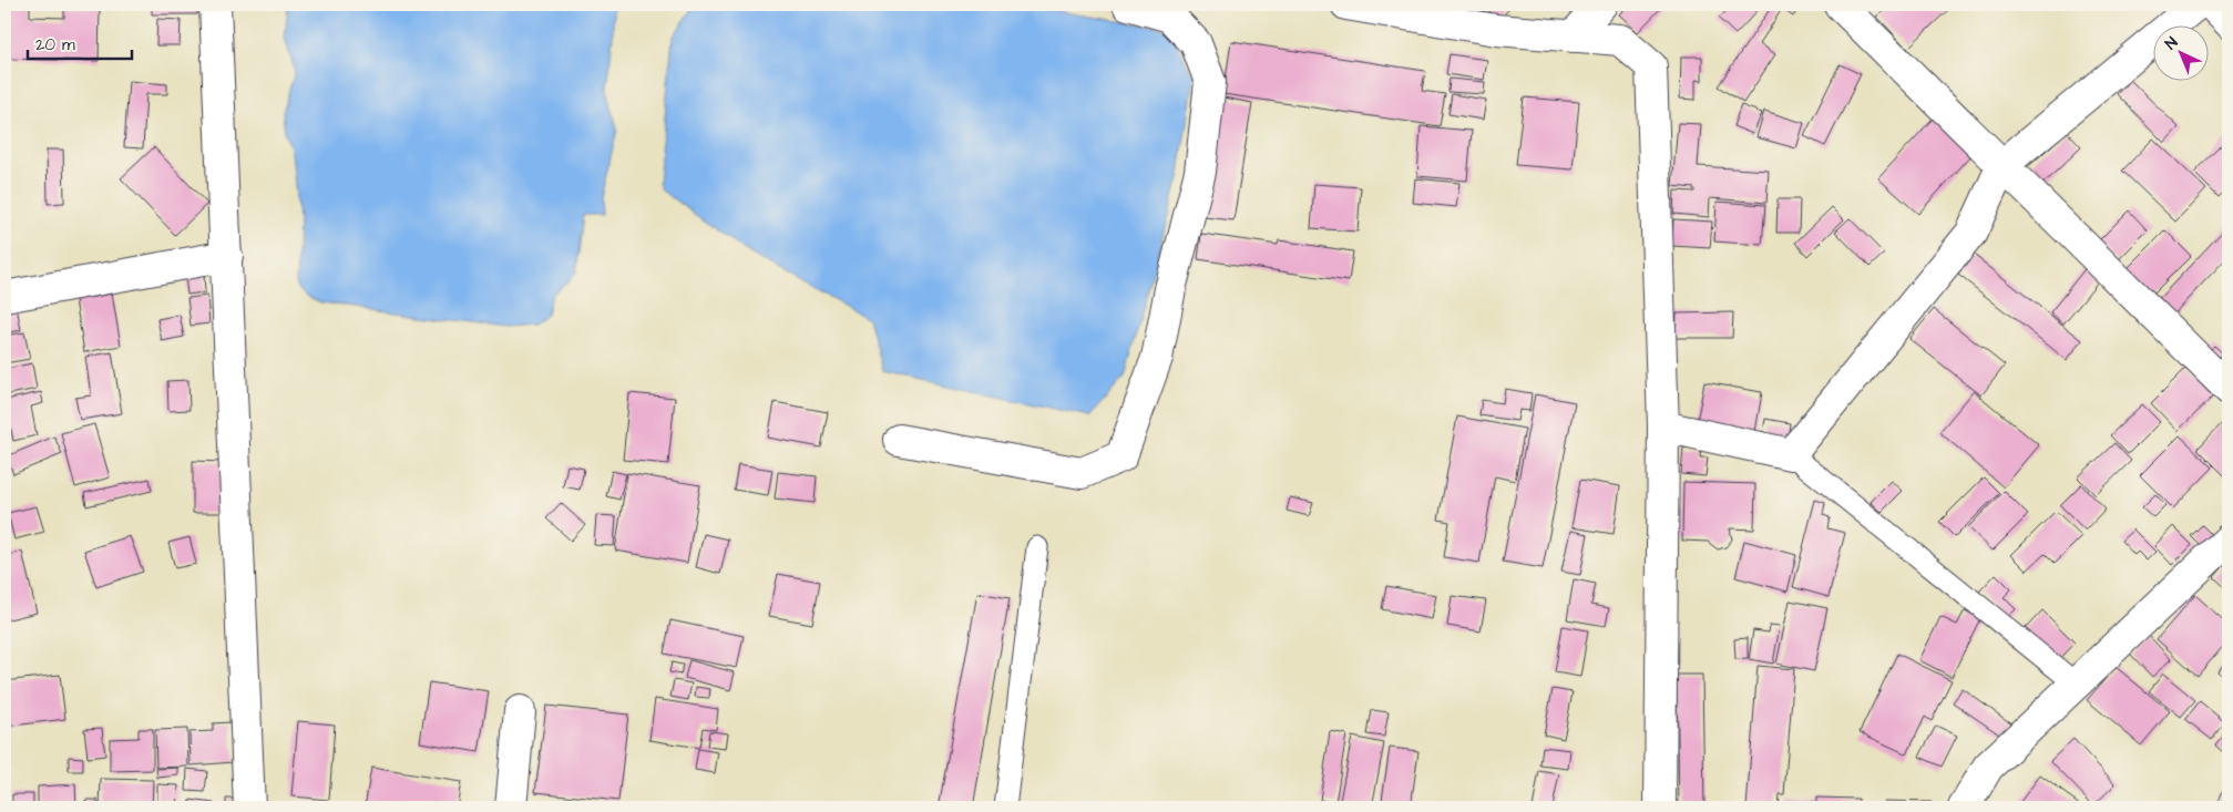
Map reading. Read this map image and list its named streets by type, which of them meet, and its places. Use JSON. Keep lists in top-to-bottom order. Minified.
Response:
{"scale_bar":"20 m","north":"top left"}
